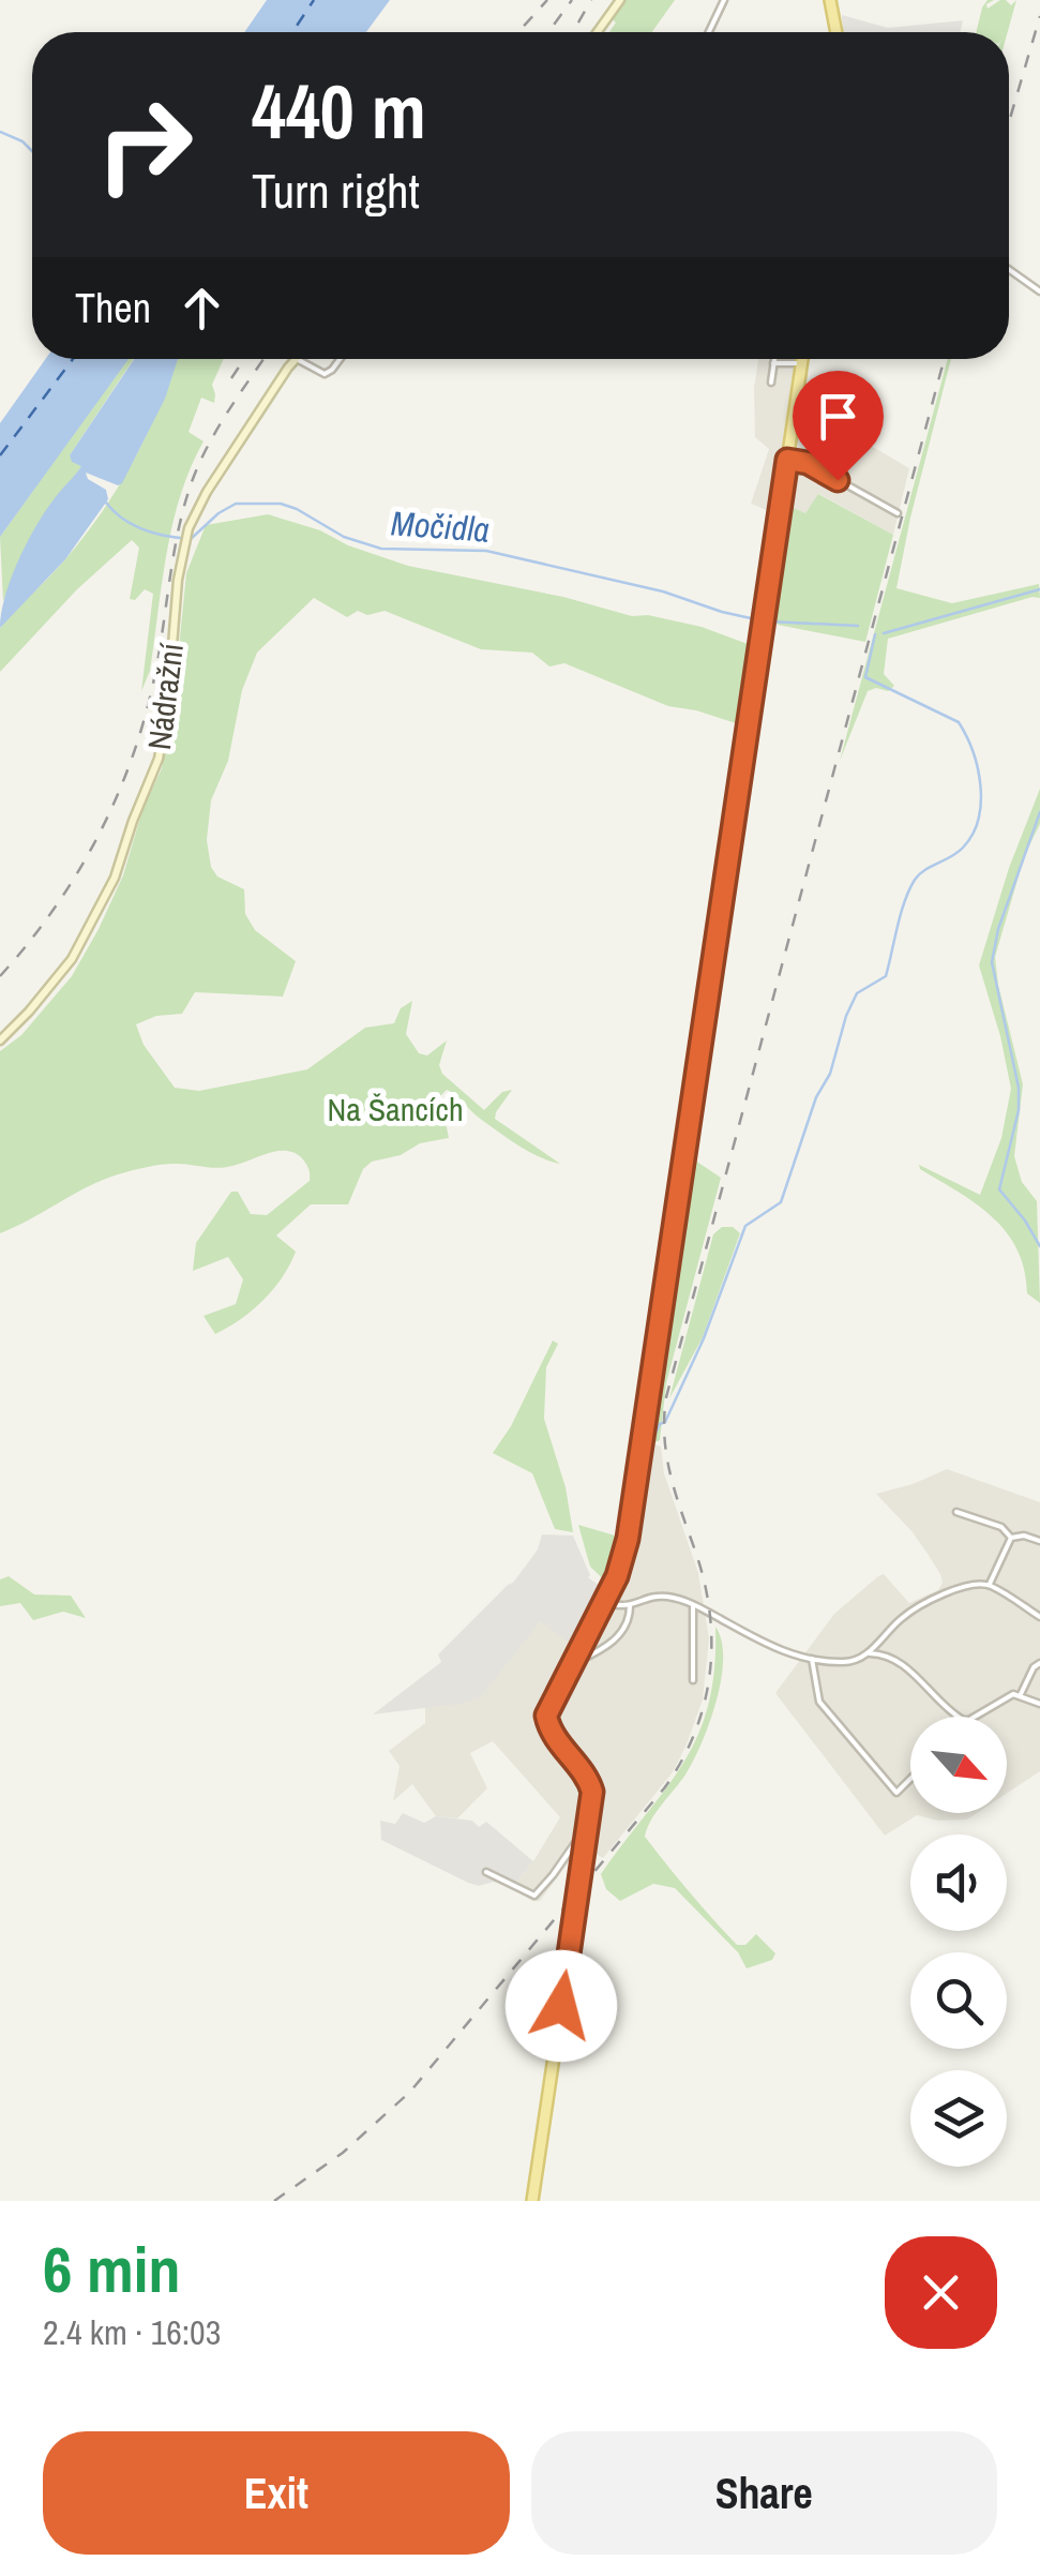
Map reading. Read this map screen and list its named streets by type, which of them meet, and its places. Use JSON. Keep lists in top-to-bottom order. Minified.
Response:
{"streets":{"main road":["Nádražní"]},"water":["Močidla"],"parks":["Na Šancích"],"north":"bottom right","page":{"turn":["440 m","Turn right"],"then":"Then","heading":["6 min","2.4 km · 16:03"],"buttons":["Exit","Share"]}}
